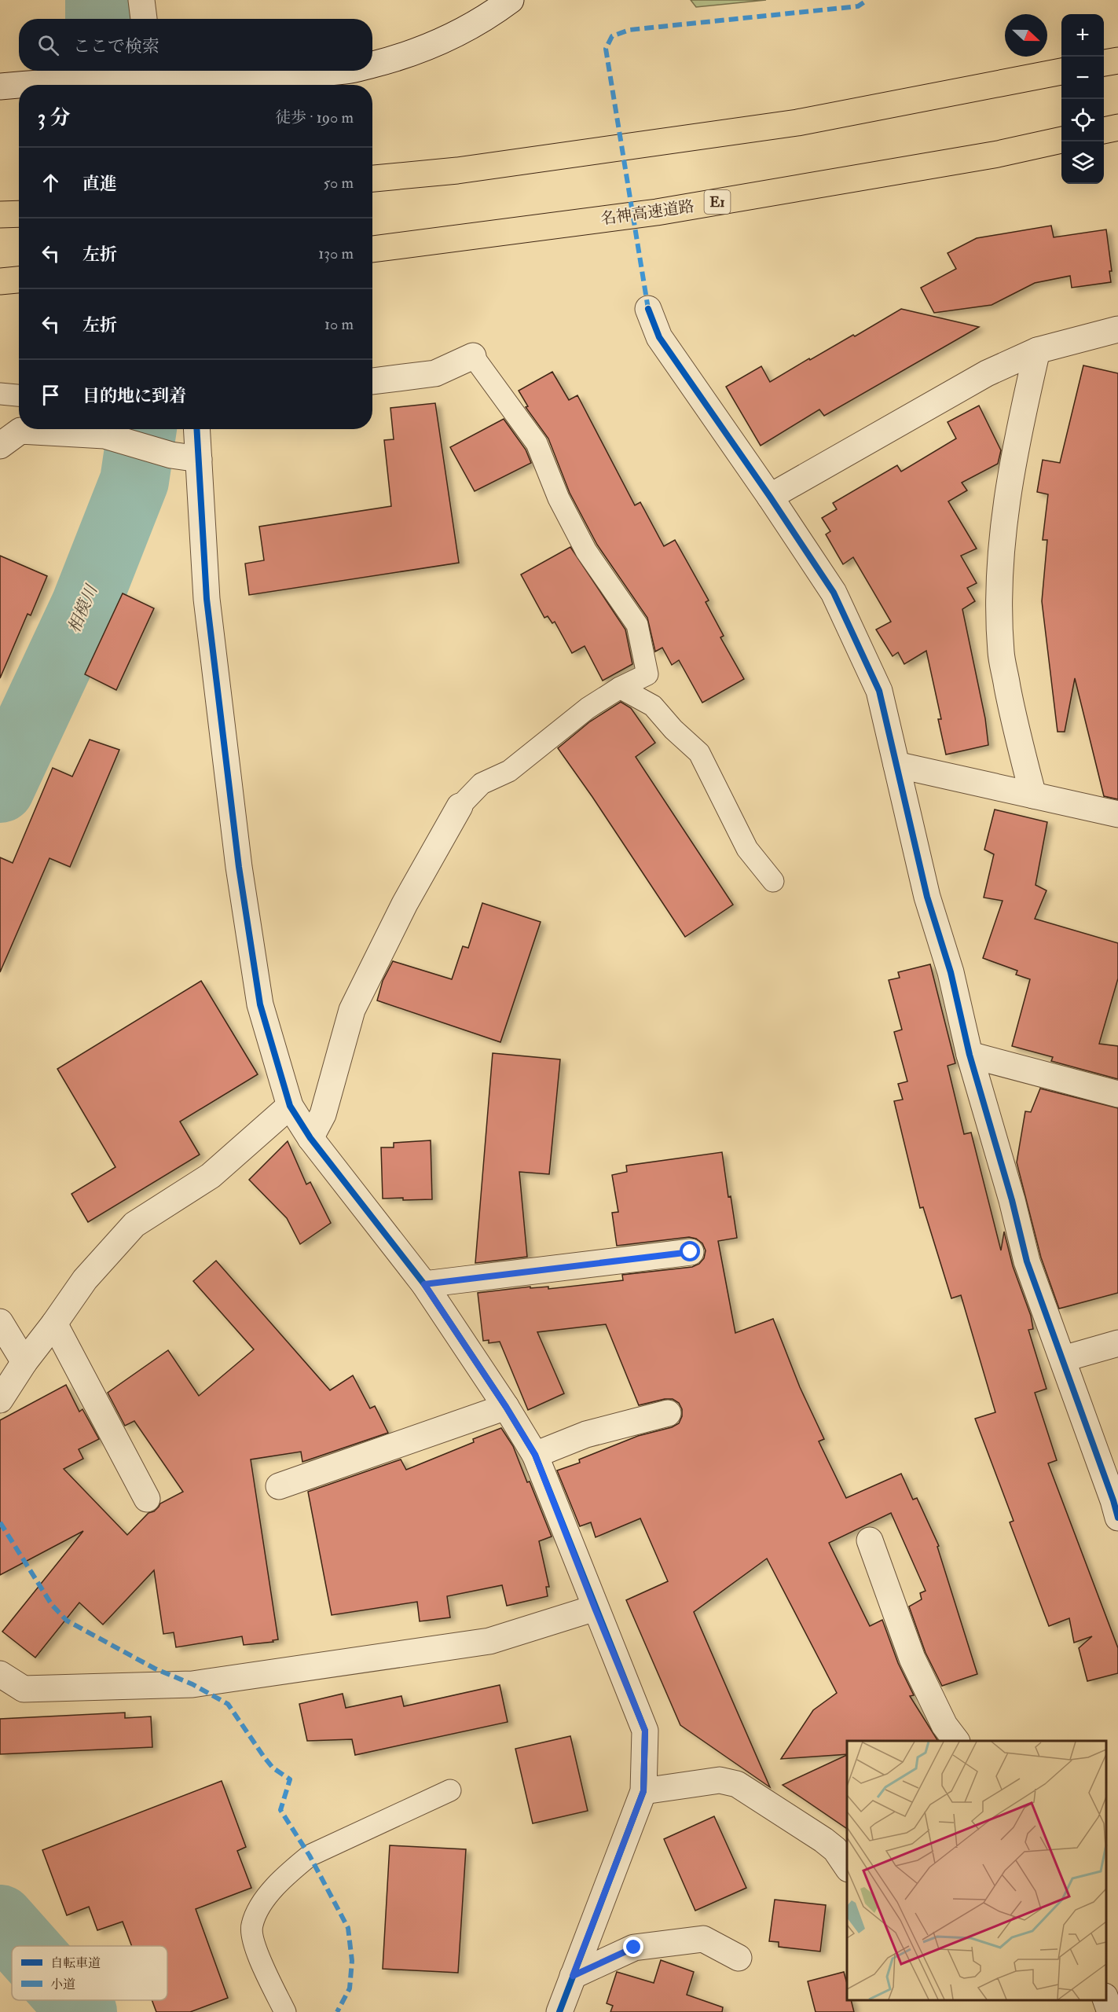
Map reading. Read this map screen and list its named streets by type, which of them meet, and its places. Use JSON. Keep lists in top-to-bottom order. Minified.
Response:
{"streets":{"highway":["E1","名神高速道路"]},"water":["相模川"],"legend":["自転車道","小道"],"north":"right","page":{"map_buttons":["+","−"],"search":"ここで検索","heading":["3 分","徒歩 · 190 m"],"list":[["直進","50 m"],["左折","130 m"],["左折","10 m"],"目的地に到着"]}}
